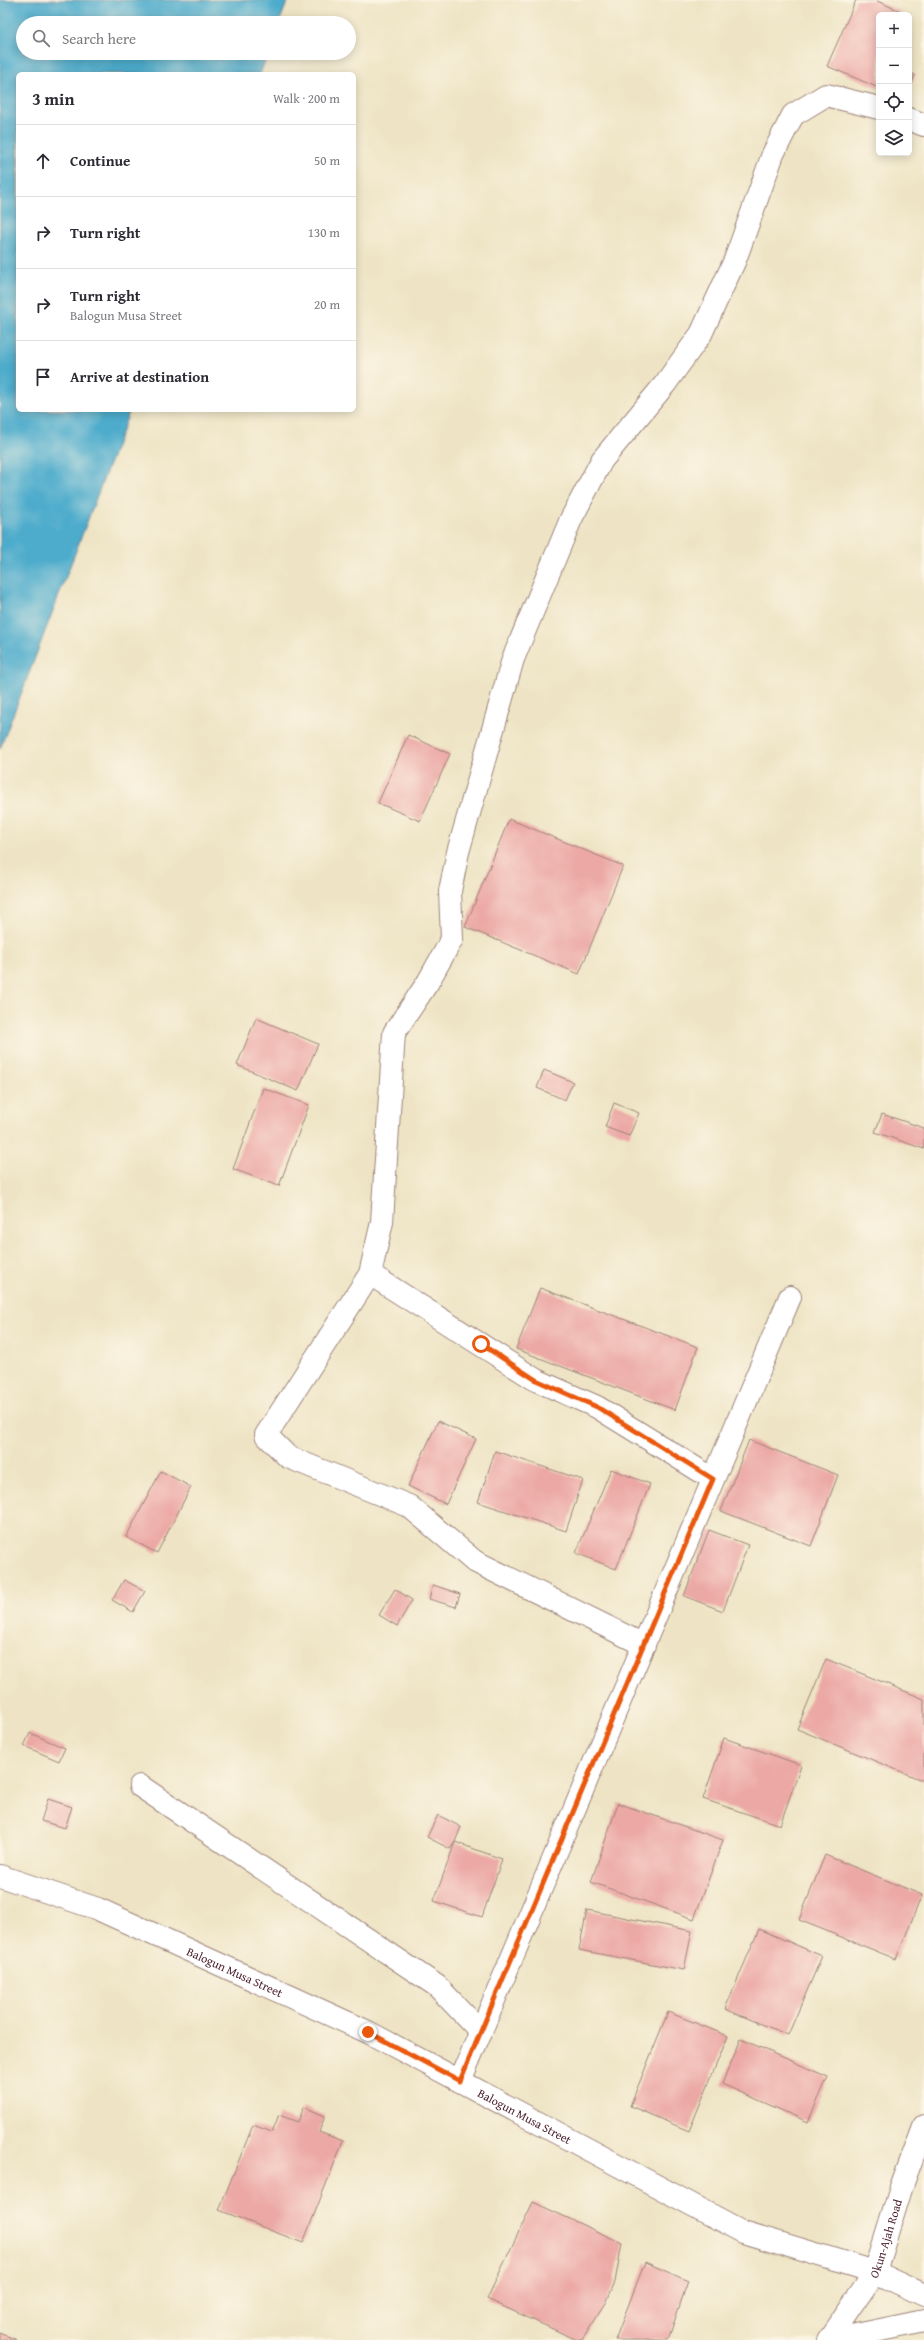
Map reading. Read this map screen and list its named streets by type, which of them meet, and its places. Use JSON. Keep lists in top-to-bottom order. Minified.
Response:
{"streets":{"street":["Balogun Musa Street","Okun-Ajah Road"]},"crossings":[["Balogun Musa Street","Okun-Ajah Road"]],"page":{"map_buttons":["+","−"],"search":"Search here","heading":["3 min","Walk · 200 m"],"list":[["Continue","50 m"],["Turn right","130 m"],["Turn right","Balogun Musa Street","20 m"],"Arrive at destination"]}}
